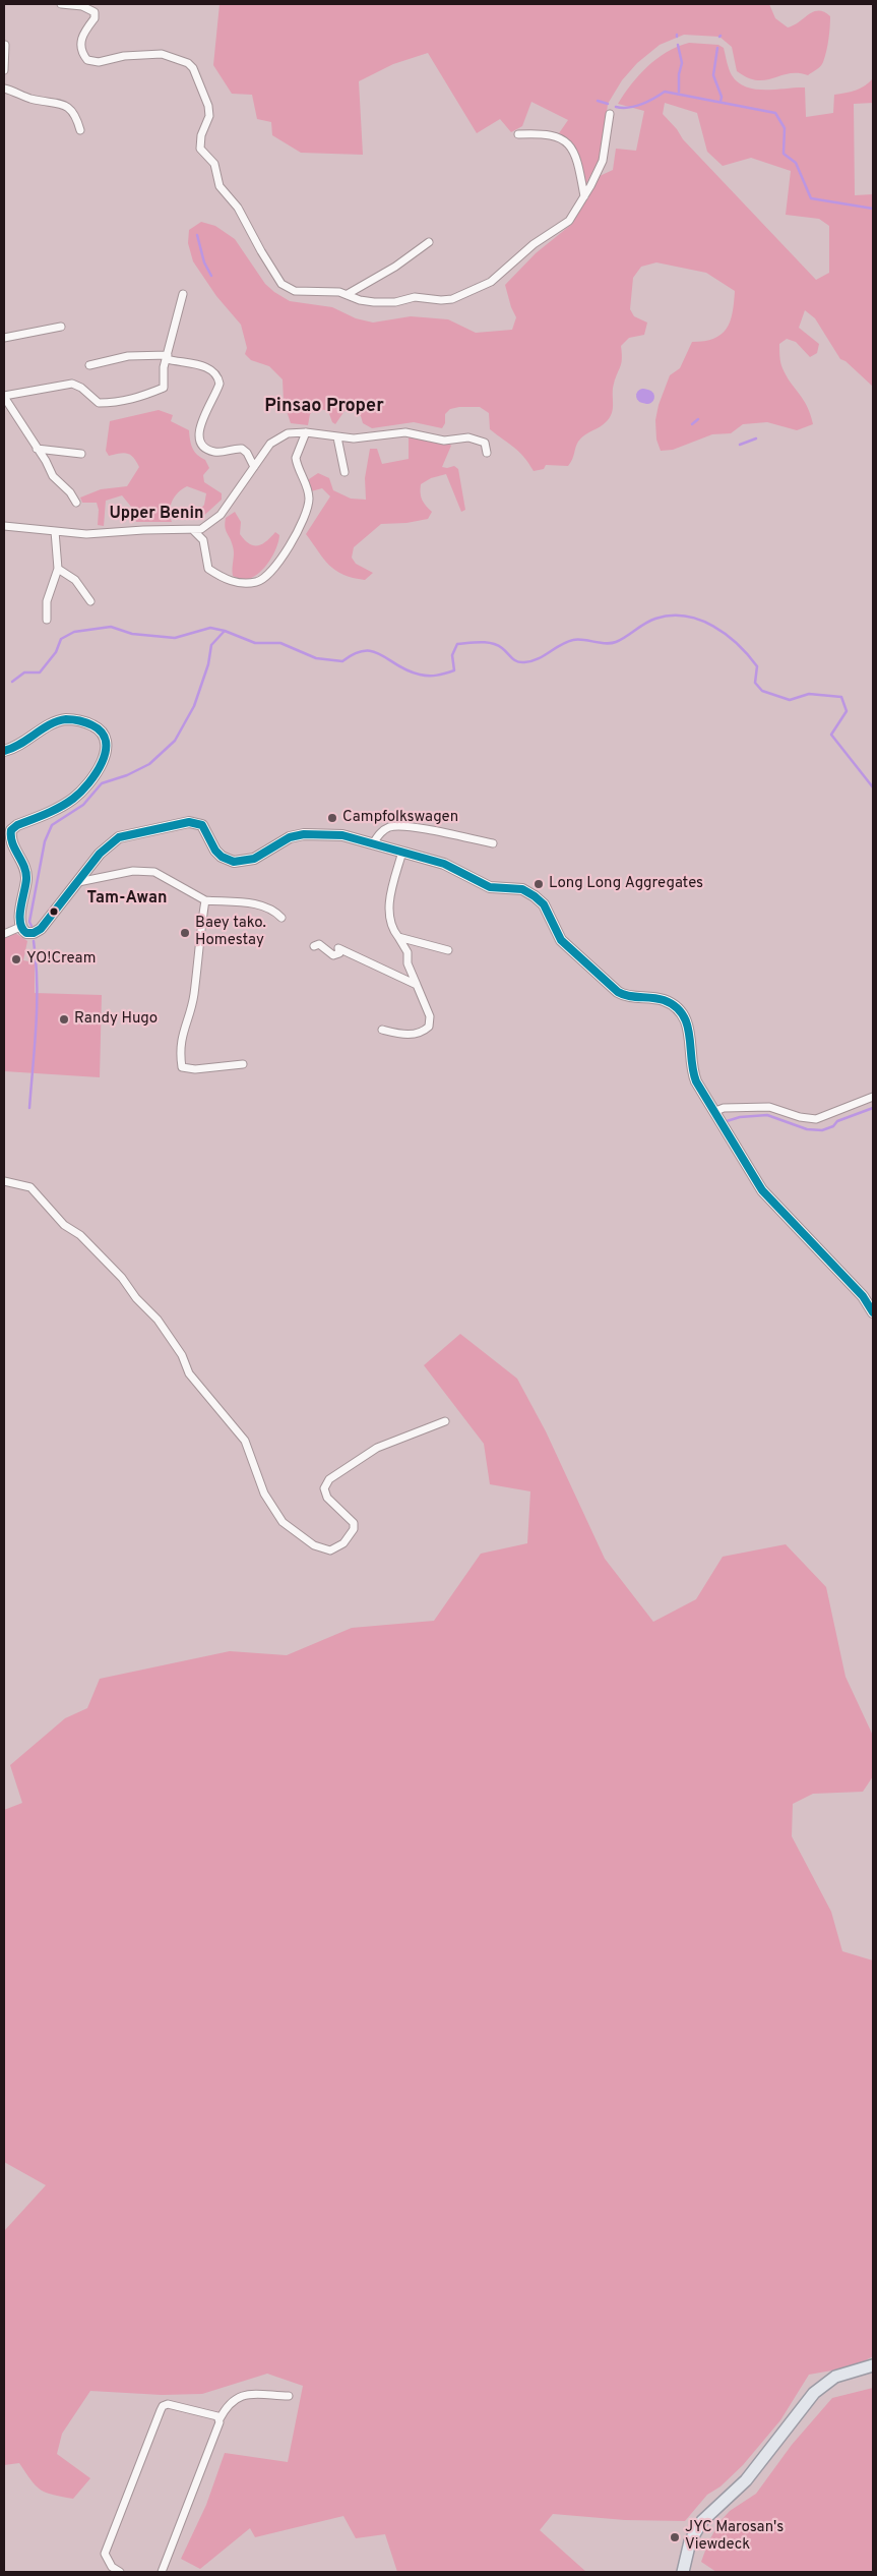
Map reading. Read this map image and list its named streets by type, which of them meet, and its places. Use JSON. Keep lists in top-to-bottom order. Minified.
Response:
{"districts":["Pinsao Proper","Upper Benin","Tam-Awan"],"places":["Campfolkswagen","Long Long Aggregates","Baey tako. Homestay","YO!Cream","Randy Hugo","JYC Marosan's Viewdeck"]}
